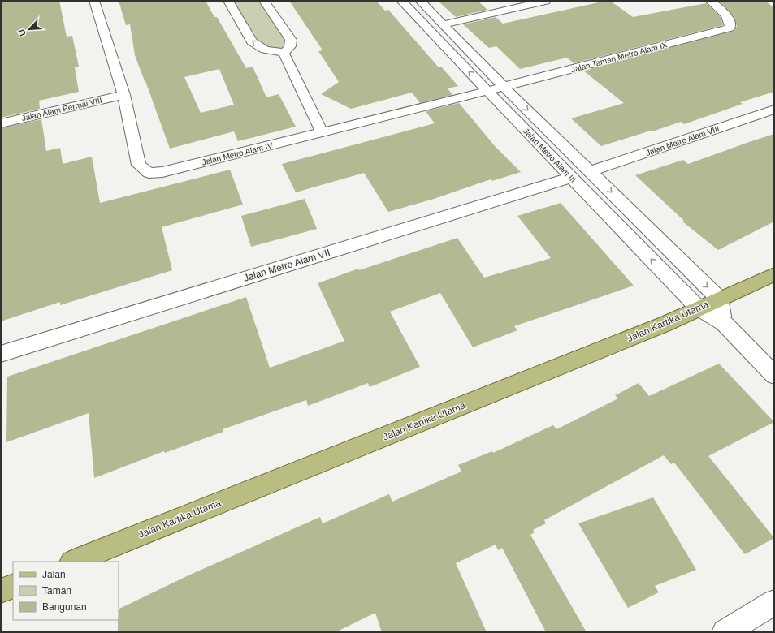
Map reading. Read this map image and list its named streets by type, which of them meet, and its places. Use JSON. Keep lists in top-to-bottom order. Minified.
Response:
{"streets":{"main road":["Jalan Kartika Utama"],"street":["Jalan Taman Metro Alam IX","Jalan Alam Permai VIII","Jalan Metro Alam VIII","Jalan Metro Alam IV","Jalan Metro Alam III","Jalan Metro Alam VII"]},"crossings":[["Jalan Taman Metro Alam IX","Jalan Metro Alam IV"],["Jalan Taman Metro Alam IX","Jalan Metro Alam III"],["Jalan Alam Permai VIII","Jalan Metro Alam IV"],["Jalan Metro Alam VIII","Jalan Metro Alam III"],["Jalan Metro Alam IV","Jalan Metro Alam III"],["Jalan Metro Alam III","Jalan Metro Alam VII"],["Jalan Metro Alam III","Jalan Kartika Utama"]],"legend":["Jalan","Taman","Bangunan"],"north":"bottom left"}
